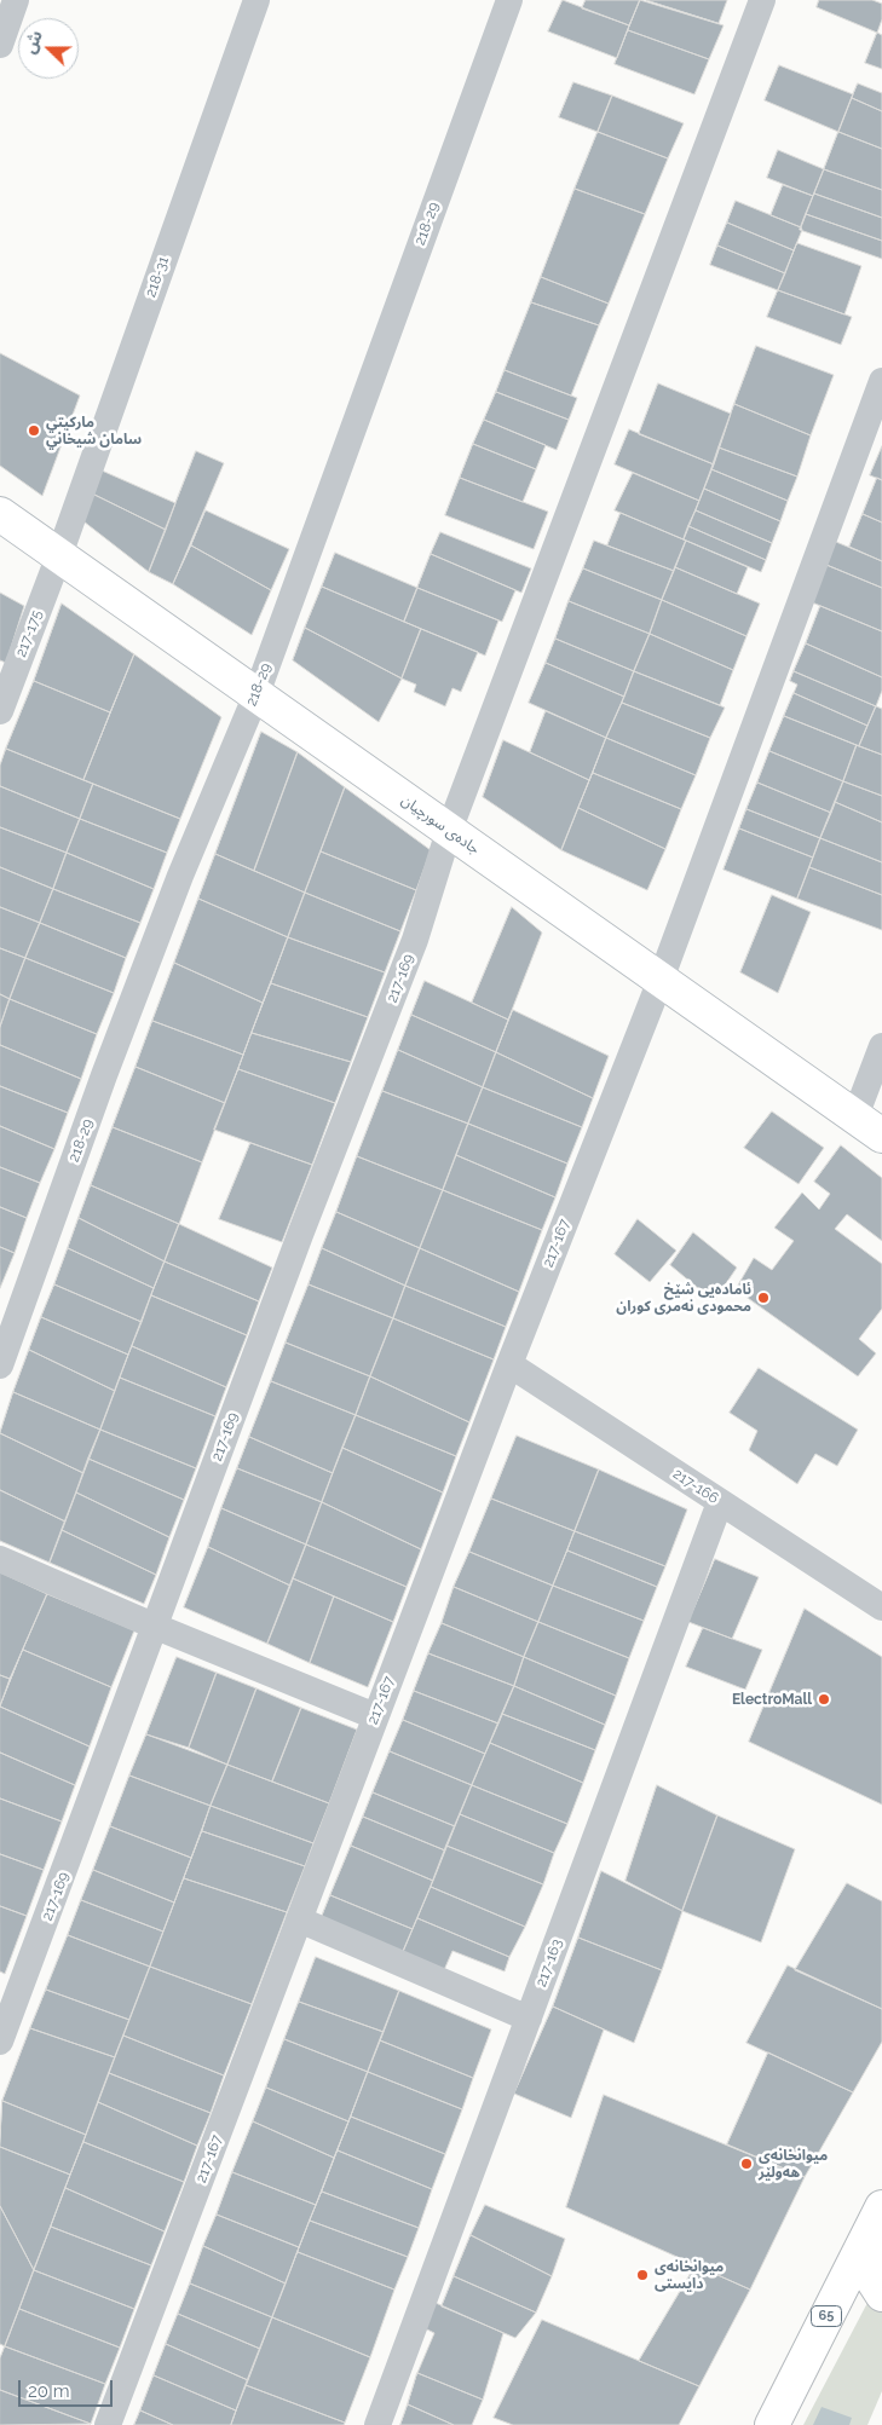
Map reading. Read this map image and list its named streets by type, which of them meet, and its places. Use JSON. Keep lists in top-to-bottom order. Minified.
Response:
{"streets":{"main road":["جادەی سورچیان","65"],"street":["218-29","218-31","217-175","217-169","217-167","217-166","217-163"]},"crossings":[["218-29","جادەی سورچیان"],["218-31","217-175"],["218-31","جادەی سورچیان"],["217-175","جادەی سورچیان"],["جادەی سورچیان","217-169"],["جادەی سورچیان","217-167"],["217-167","217-166"],["217-166","217-163"]],"places":["ماركيتي سامان شيخاني","ئامادەیی شێخ محمودی نەمری کوران","ElectroMall","میوانخانەی هەولێر","میوانخانەی دایستی"],"scale_bar":"20 m","north":"left"}
